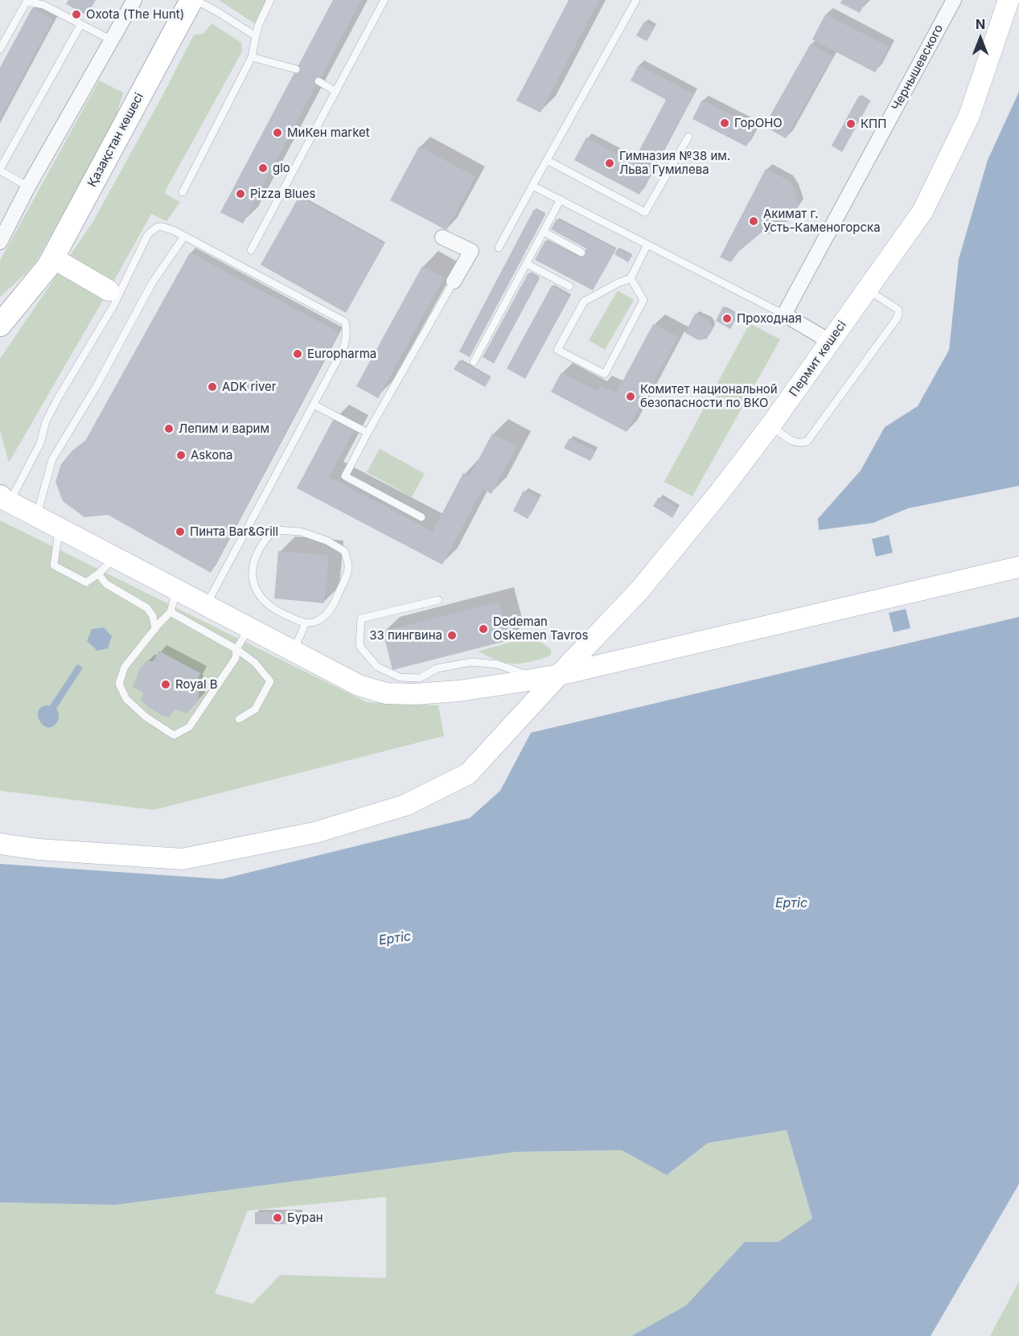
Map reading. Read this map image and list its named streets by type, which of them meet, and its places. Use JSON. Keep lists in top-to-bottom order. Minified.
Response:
{"streets":{"main road":["Қазақстан көшесі","Пермит көшесі"],"street":["Чернышевского"]},"water":["Ертіс"],"places":["Oxota (The Hunt)","ГорОНО","КПП","МиКен market","Гимназия №38 им. Льва Гумилева","glo","Pizza Blues","Акимат г. Усть-Каменогорска","Проходная","Europharma","ADK river","Комитет национальной безопасности по ВКО","Лепим и варим","Askona","Пинта Bar&Grill","Dedeman Oskemen Tavros","33 пингвина","Royal B","Буран"],"north":"top"}
